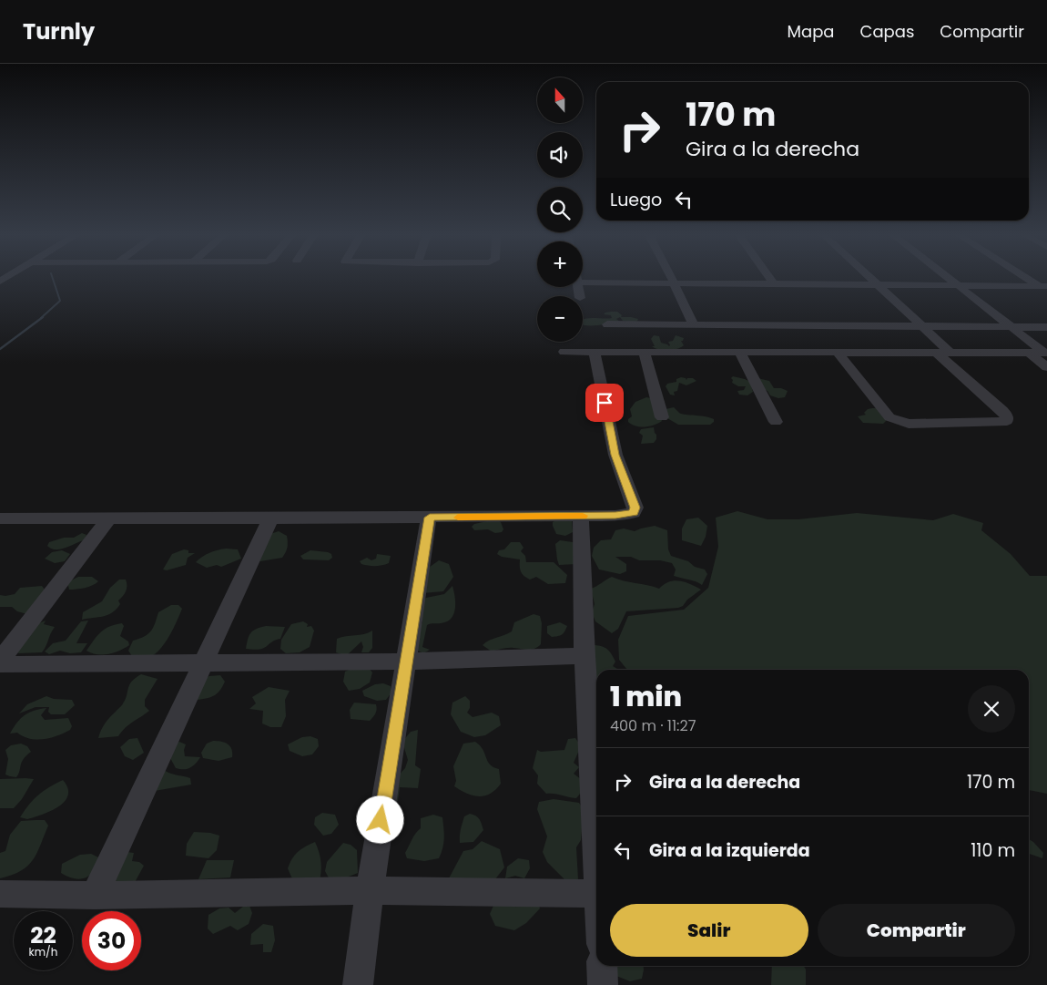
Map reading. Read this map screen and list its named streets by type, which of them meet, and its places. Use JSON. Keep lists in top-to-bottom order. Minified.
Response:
{"north":"top","page":{"header":"Turnly","nav":["Mapa","Capas","Compartir"],"map_buttons":["+","−"],"turn":["170 m","Gira a la derecha"],"then":"Luego","heading":["1 min","400 m · 11:27"],"list":[{"name":"Gira a la derecha","value":"170 m"},{"name":"Gira a la izquierda","value":"110 m"}],"buttons":["Salir","Compartir"],"speed":"22 km/h","limit":"30"}}
